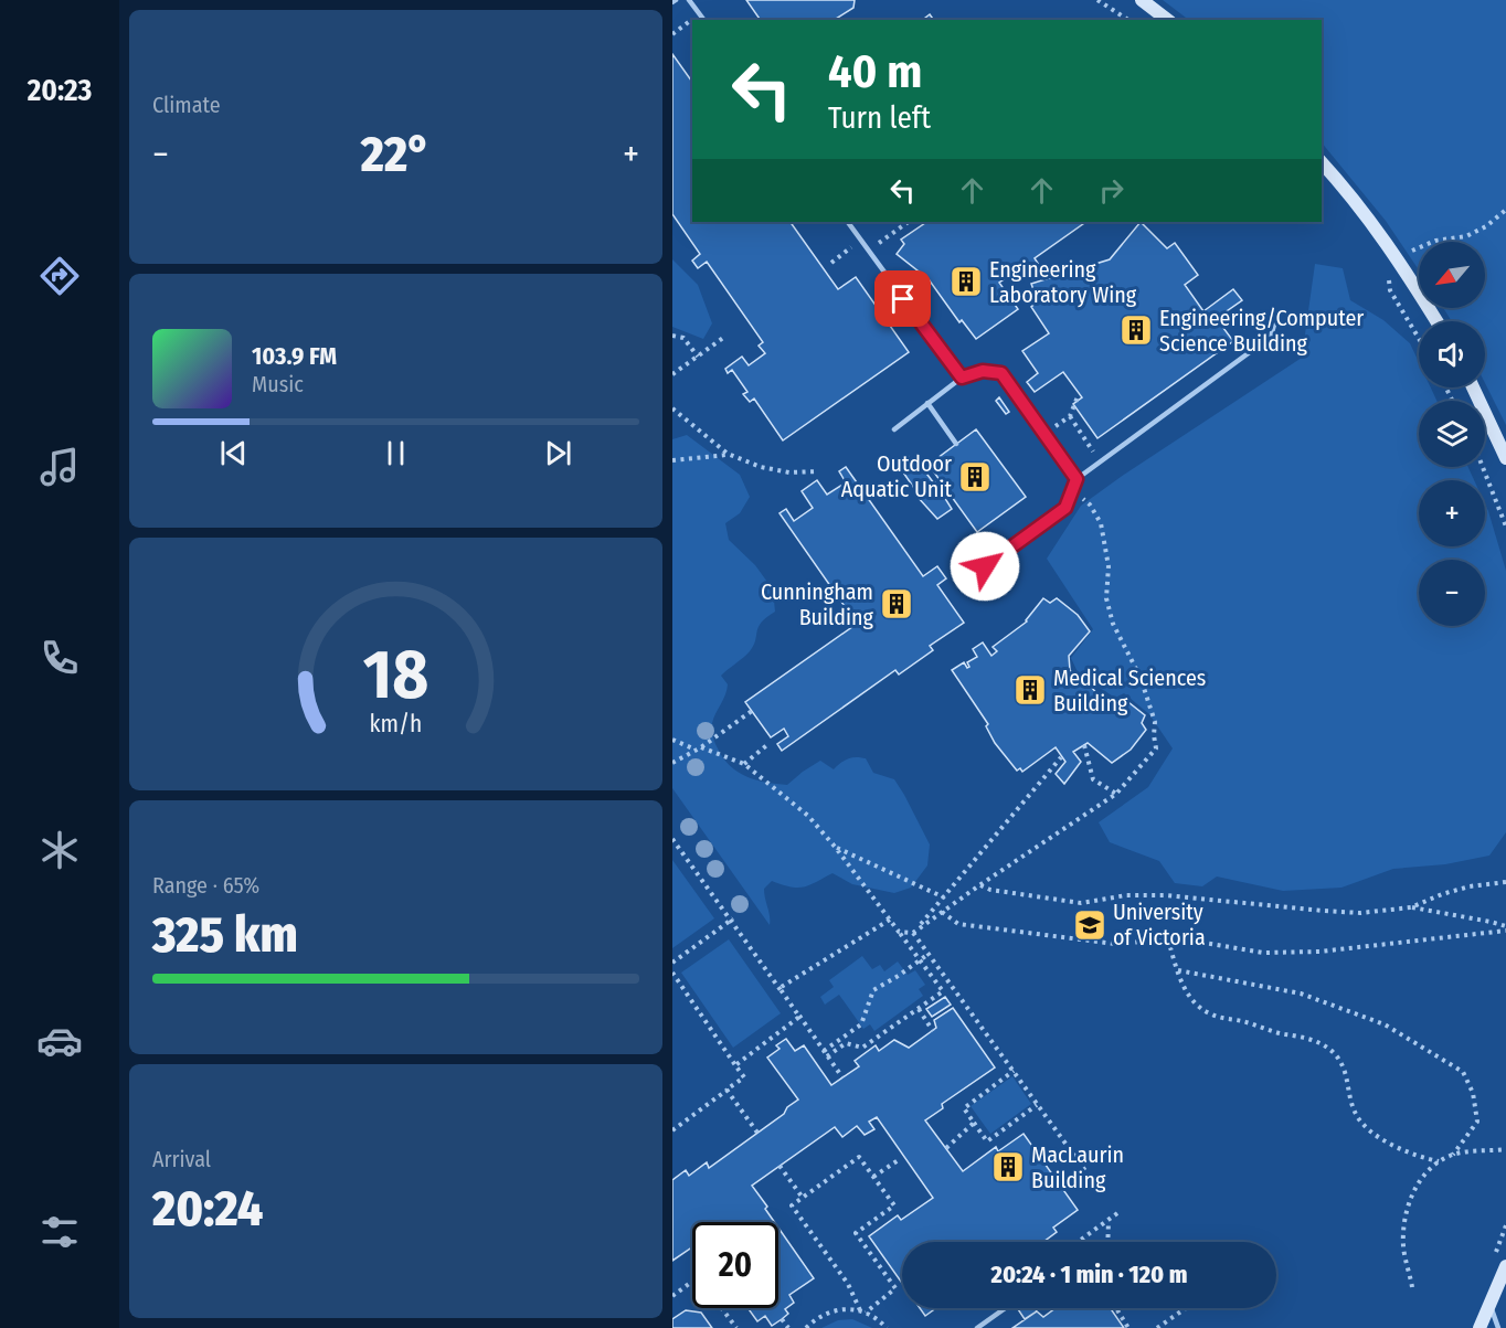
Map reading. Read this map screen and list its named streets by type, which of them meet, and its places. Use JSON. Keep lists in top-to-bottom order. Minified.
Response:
{"places":{"building":["Engineering Laboratory Wing","Engineering/Computer Science Building","Outdoor Aquatic Unit","Cunningham Building","Medical Sciences Building","MacLaurin Building"],"school or university":["University of Victoria"]},"north":"bottom left","page":{"tabs":"20:23","tile":["Climate",["Range · 65%","325 km"],["Arrival","20:24"]],"turn":["40 m","Turn left"],"heat":["−","22°","+"],"map_buttons":["+","−"],"song":["103.9 FM","Music"],"limit":"20","trip":"20:24 · 1 min · 120 m","gauge":["18","km/h"]}}
